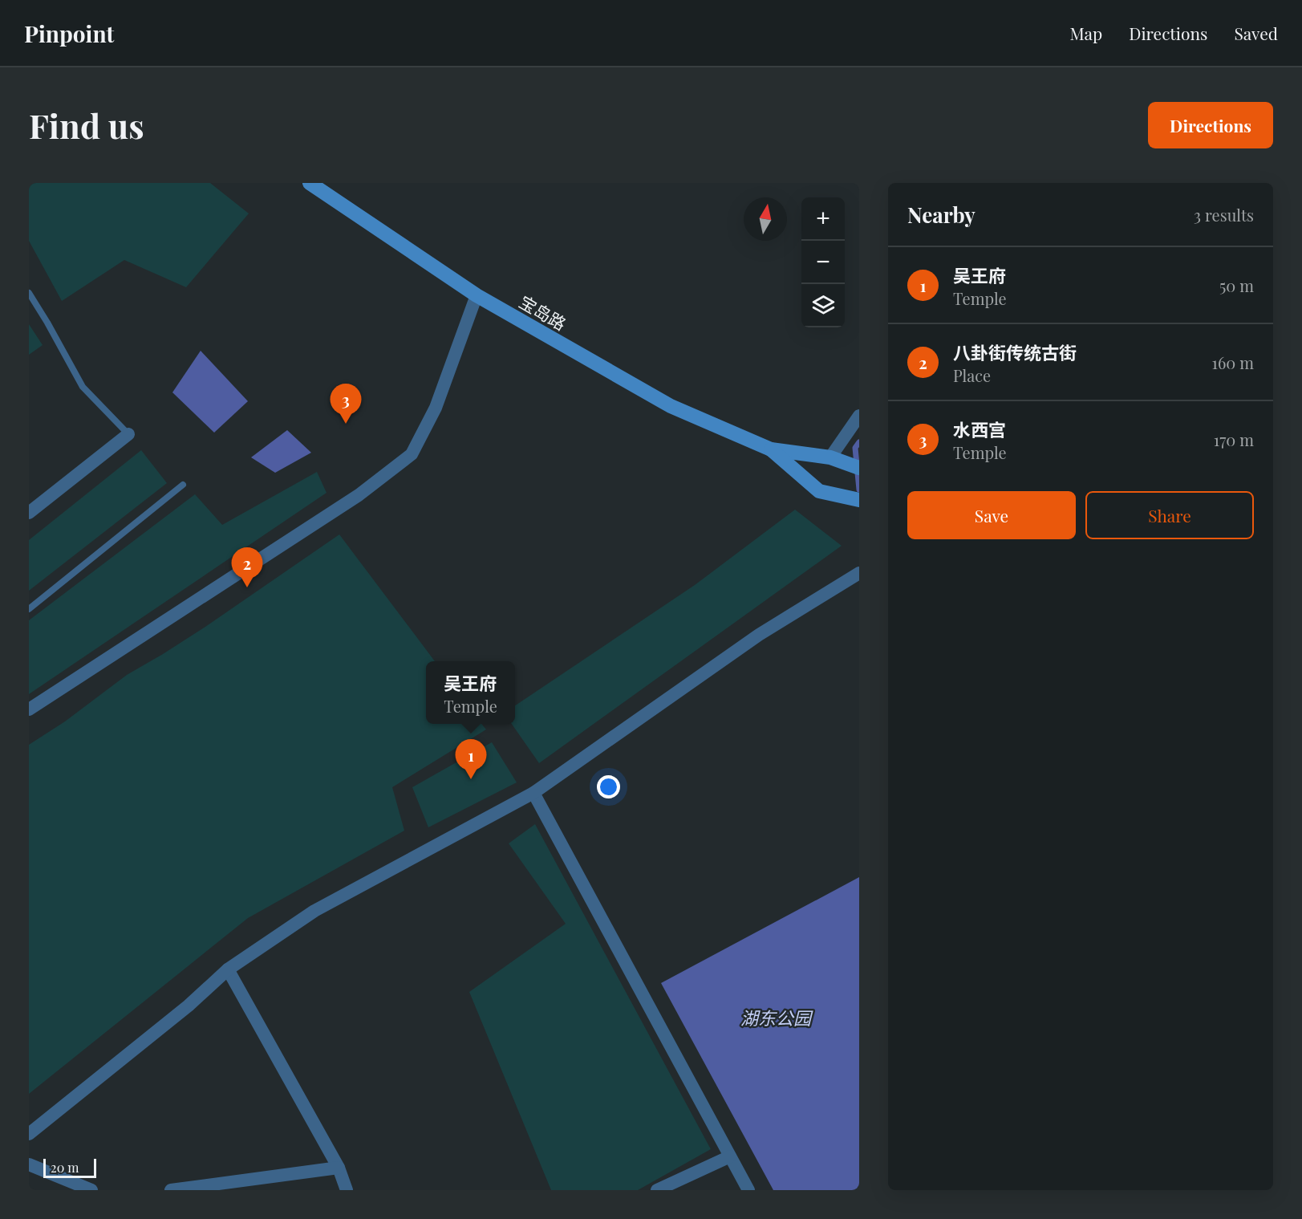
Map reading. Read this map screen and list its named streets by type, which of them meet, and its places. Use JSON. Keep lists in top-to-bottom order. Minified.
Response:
{"streets":{"main road":["宝岛路"]},"water":["湖东公园"],"scale_bar":"20 m","north":"top","page":{"header":"Pinpoint","nav":["Map","Directions","Saved"],"buttons":["Directions",["Save","Share"]],"title":"Find us","heading":["Nearby","3 results"],"map_buttons":["+","−"],"list":[{"mark":"1","name":"吴王府","note":"Temple","value":"50 m"},{"mark":"2","name":"八卦街传统古街","note":"Place","value":"160 m"},{"mark":"3","name":"水西宫","note":"Temple","value":"170 m"}],"pins":["3","2","1"],"popup":["吴王府","Temple"],"scale":"20 m"}}
